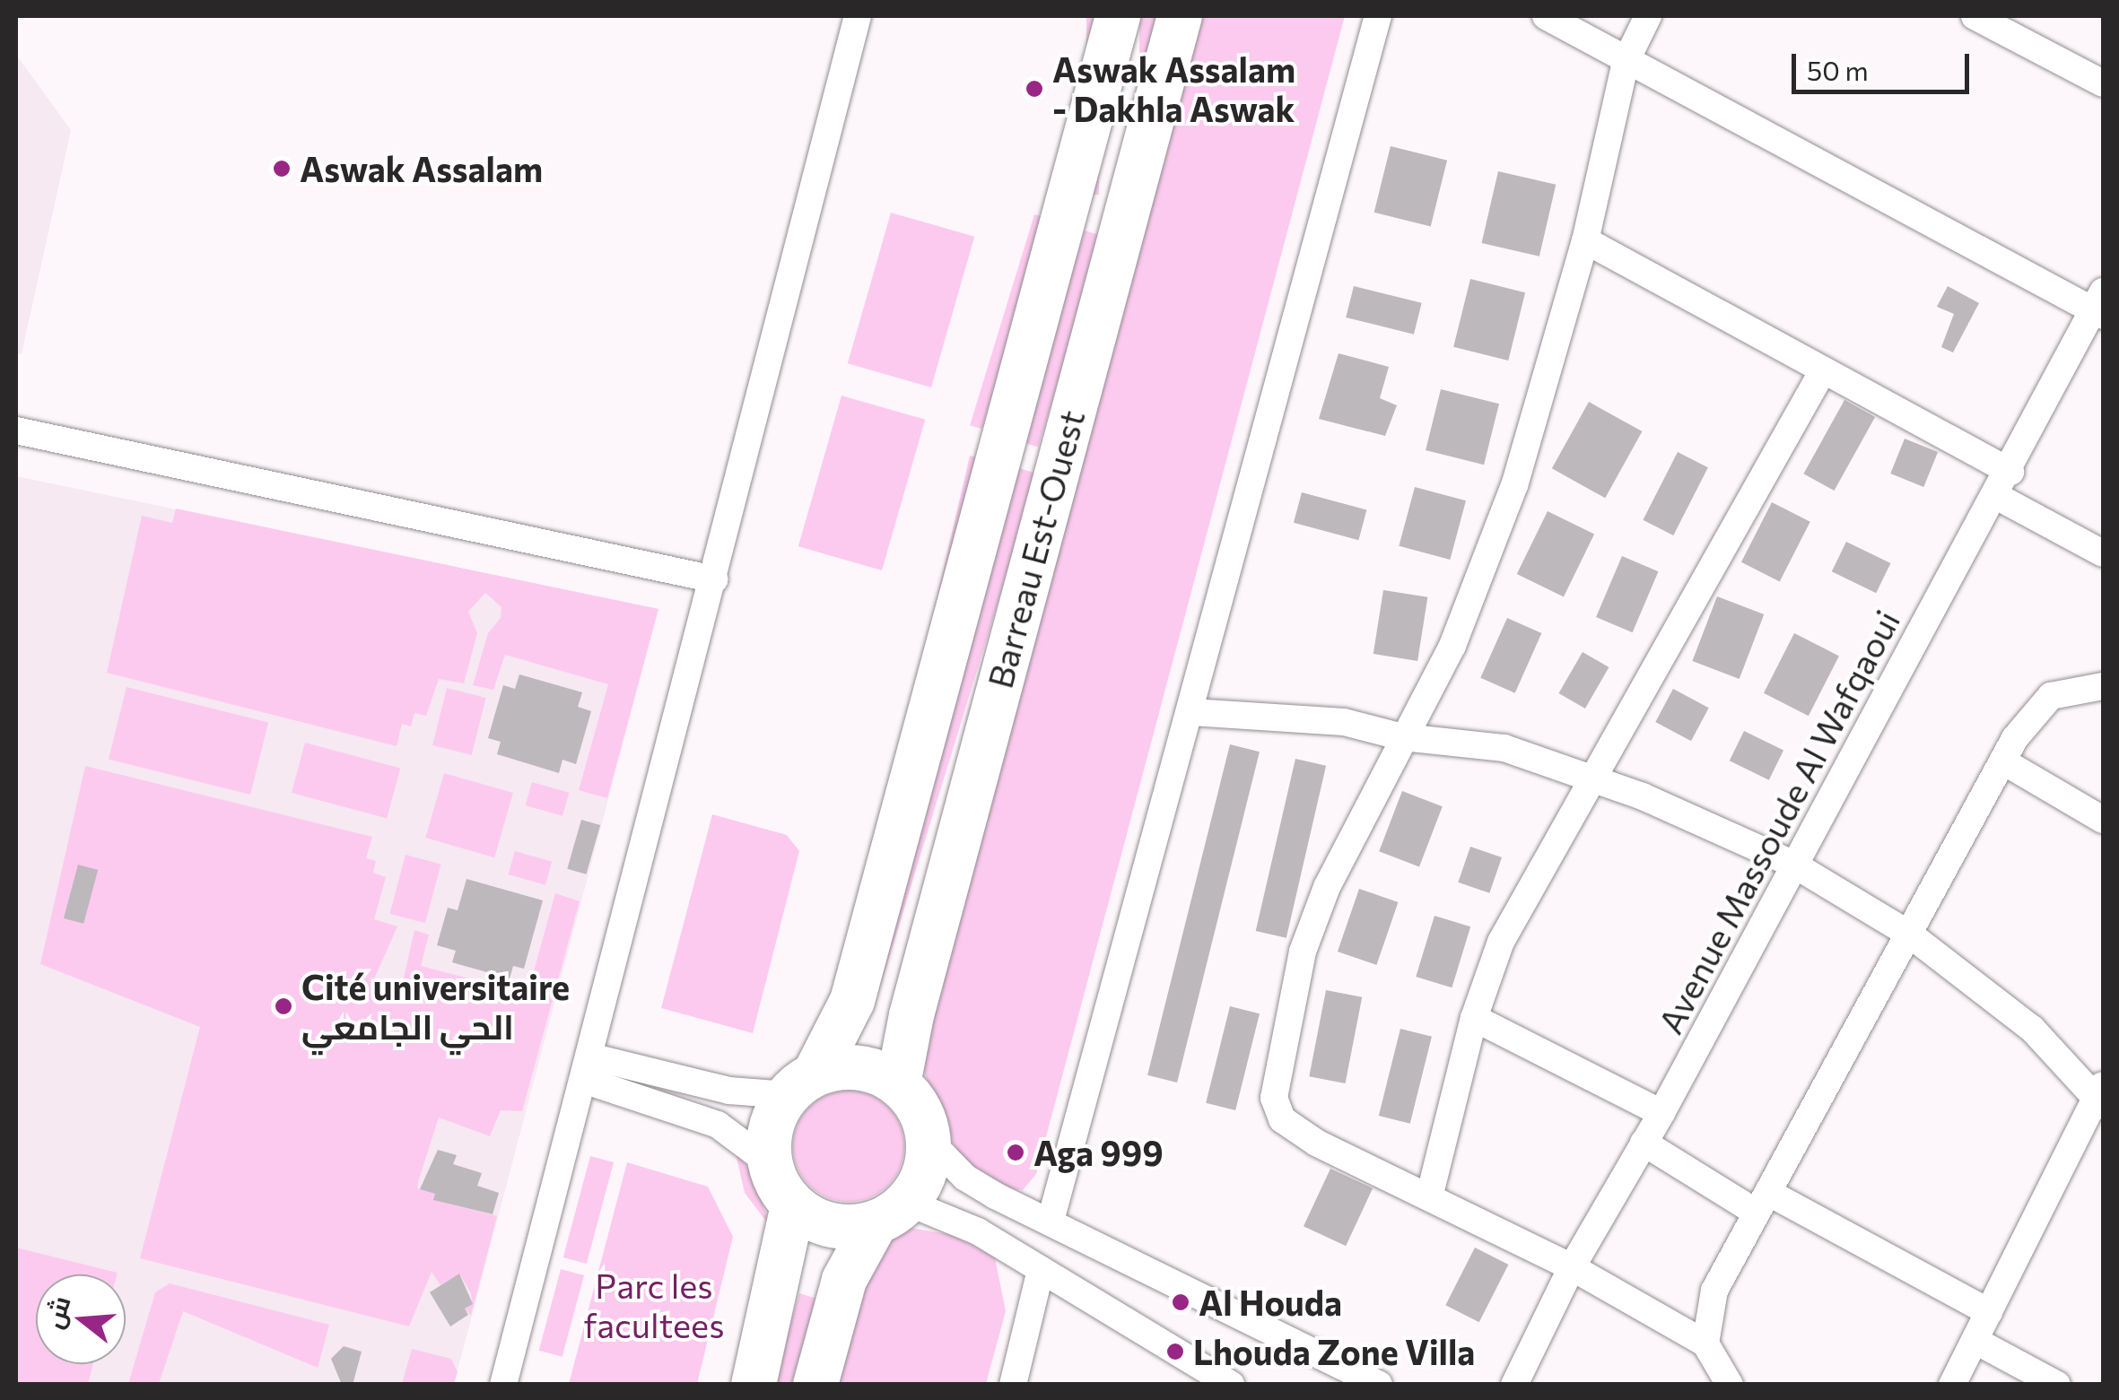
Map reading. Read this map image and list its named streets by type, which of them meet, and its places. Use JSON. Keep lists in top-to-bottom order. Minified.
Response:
{"streets":{"main road":["Barreau Est-Ouest"],"street":["Avenue Massoude Al Wafqaoui"]},"parks":["Parc les facultees"],"places":["Aswak Assalam - Dakhla Aswak","Aswak Assalam","Cité universitaire الحي الجامعي","Aga 999","Al Houda","Lhouda Zone Villa"],"scale_bar":"50 m","north":"left"}
